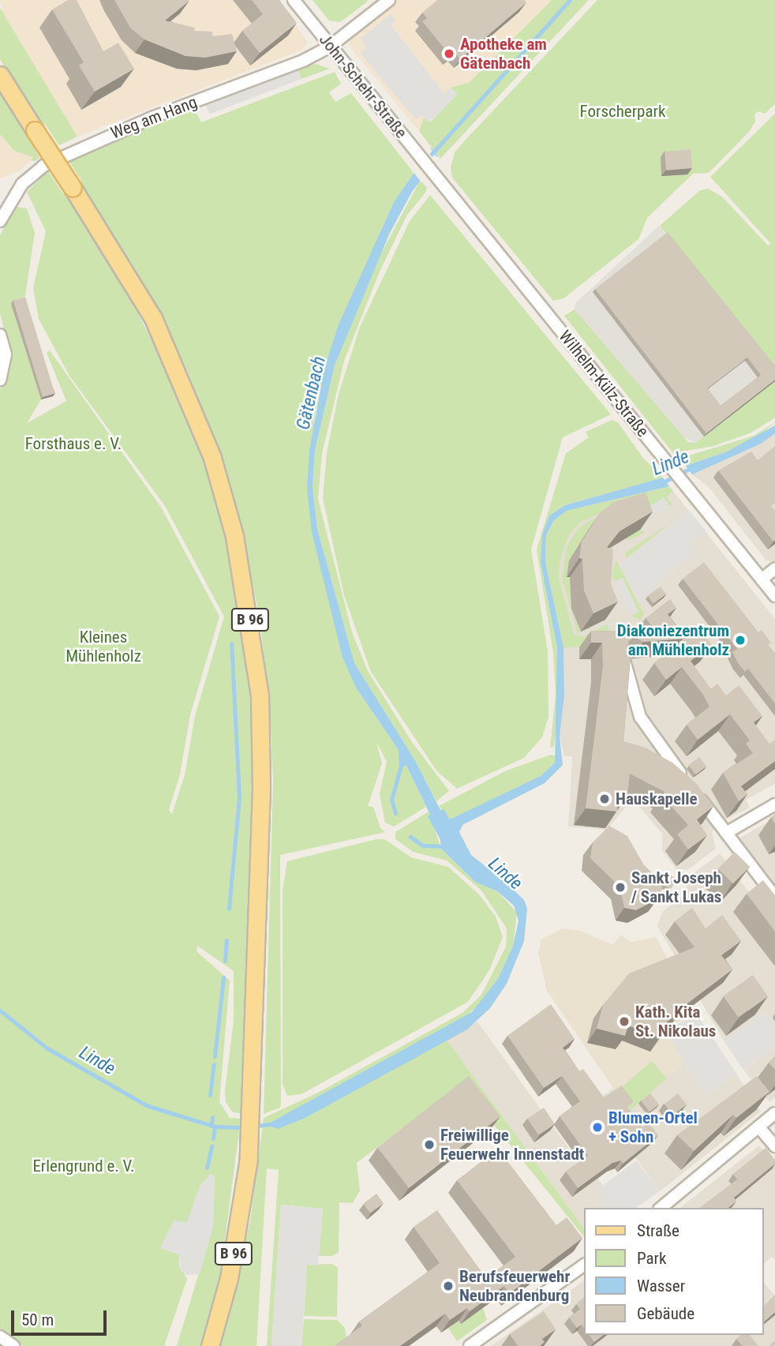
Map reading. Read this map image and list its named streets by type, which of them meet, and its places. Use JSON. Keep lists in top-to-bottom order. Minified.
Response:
{"streets":{"main road":["B 96"],"street":["John-Schehr-Straße","Weg am Hang","Wilhelm-Külz-Straße"]},"crossings":[["John-Schehr-Straße","Weg am Hang"],["John-Schehr-Straße","Wilhelm-Külz-Straße"]],"water":["Gätenbach","Linde"],"parks":["Forscherpark","Forsthaus e. V.","Kleines Mühlenholz","Erlengrund e. V."],"places":["Apotheke am Gätenbach","Diakoniezentrum am Mühlenholz","Hauskapelle","Sankt Joseph / Sankt Lukas","Kath. Kita St. Nikolaus","Blumen-Ortel + Sohn","Freiwillige Feuerwehr Innenstadt","Berufsfeuerwehr Neubrandenburg"],"legend":["Straße","Park","Wasser","Gebäude"],"scale_bar":"50 m"}
